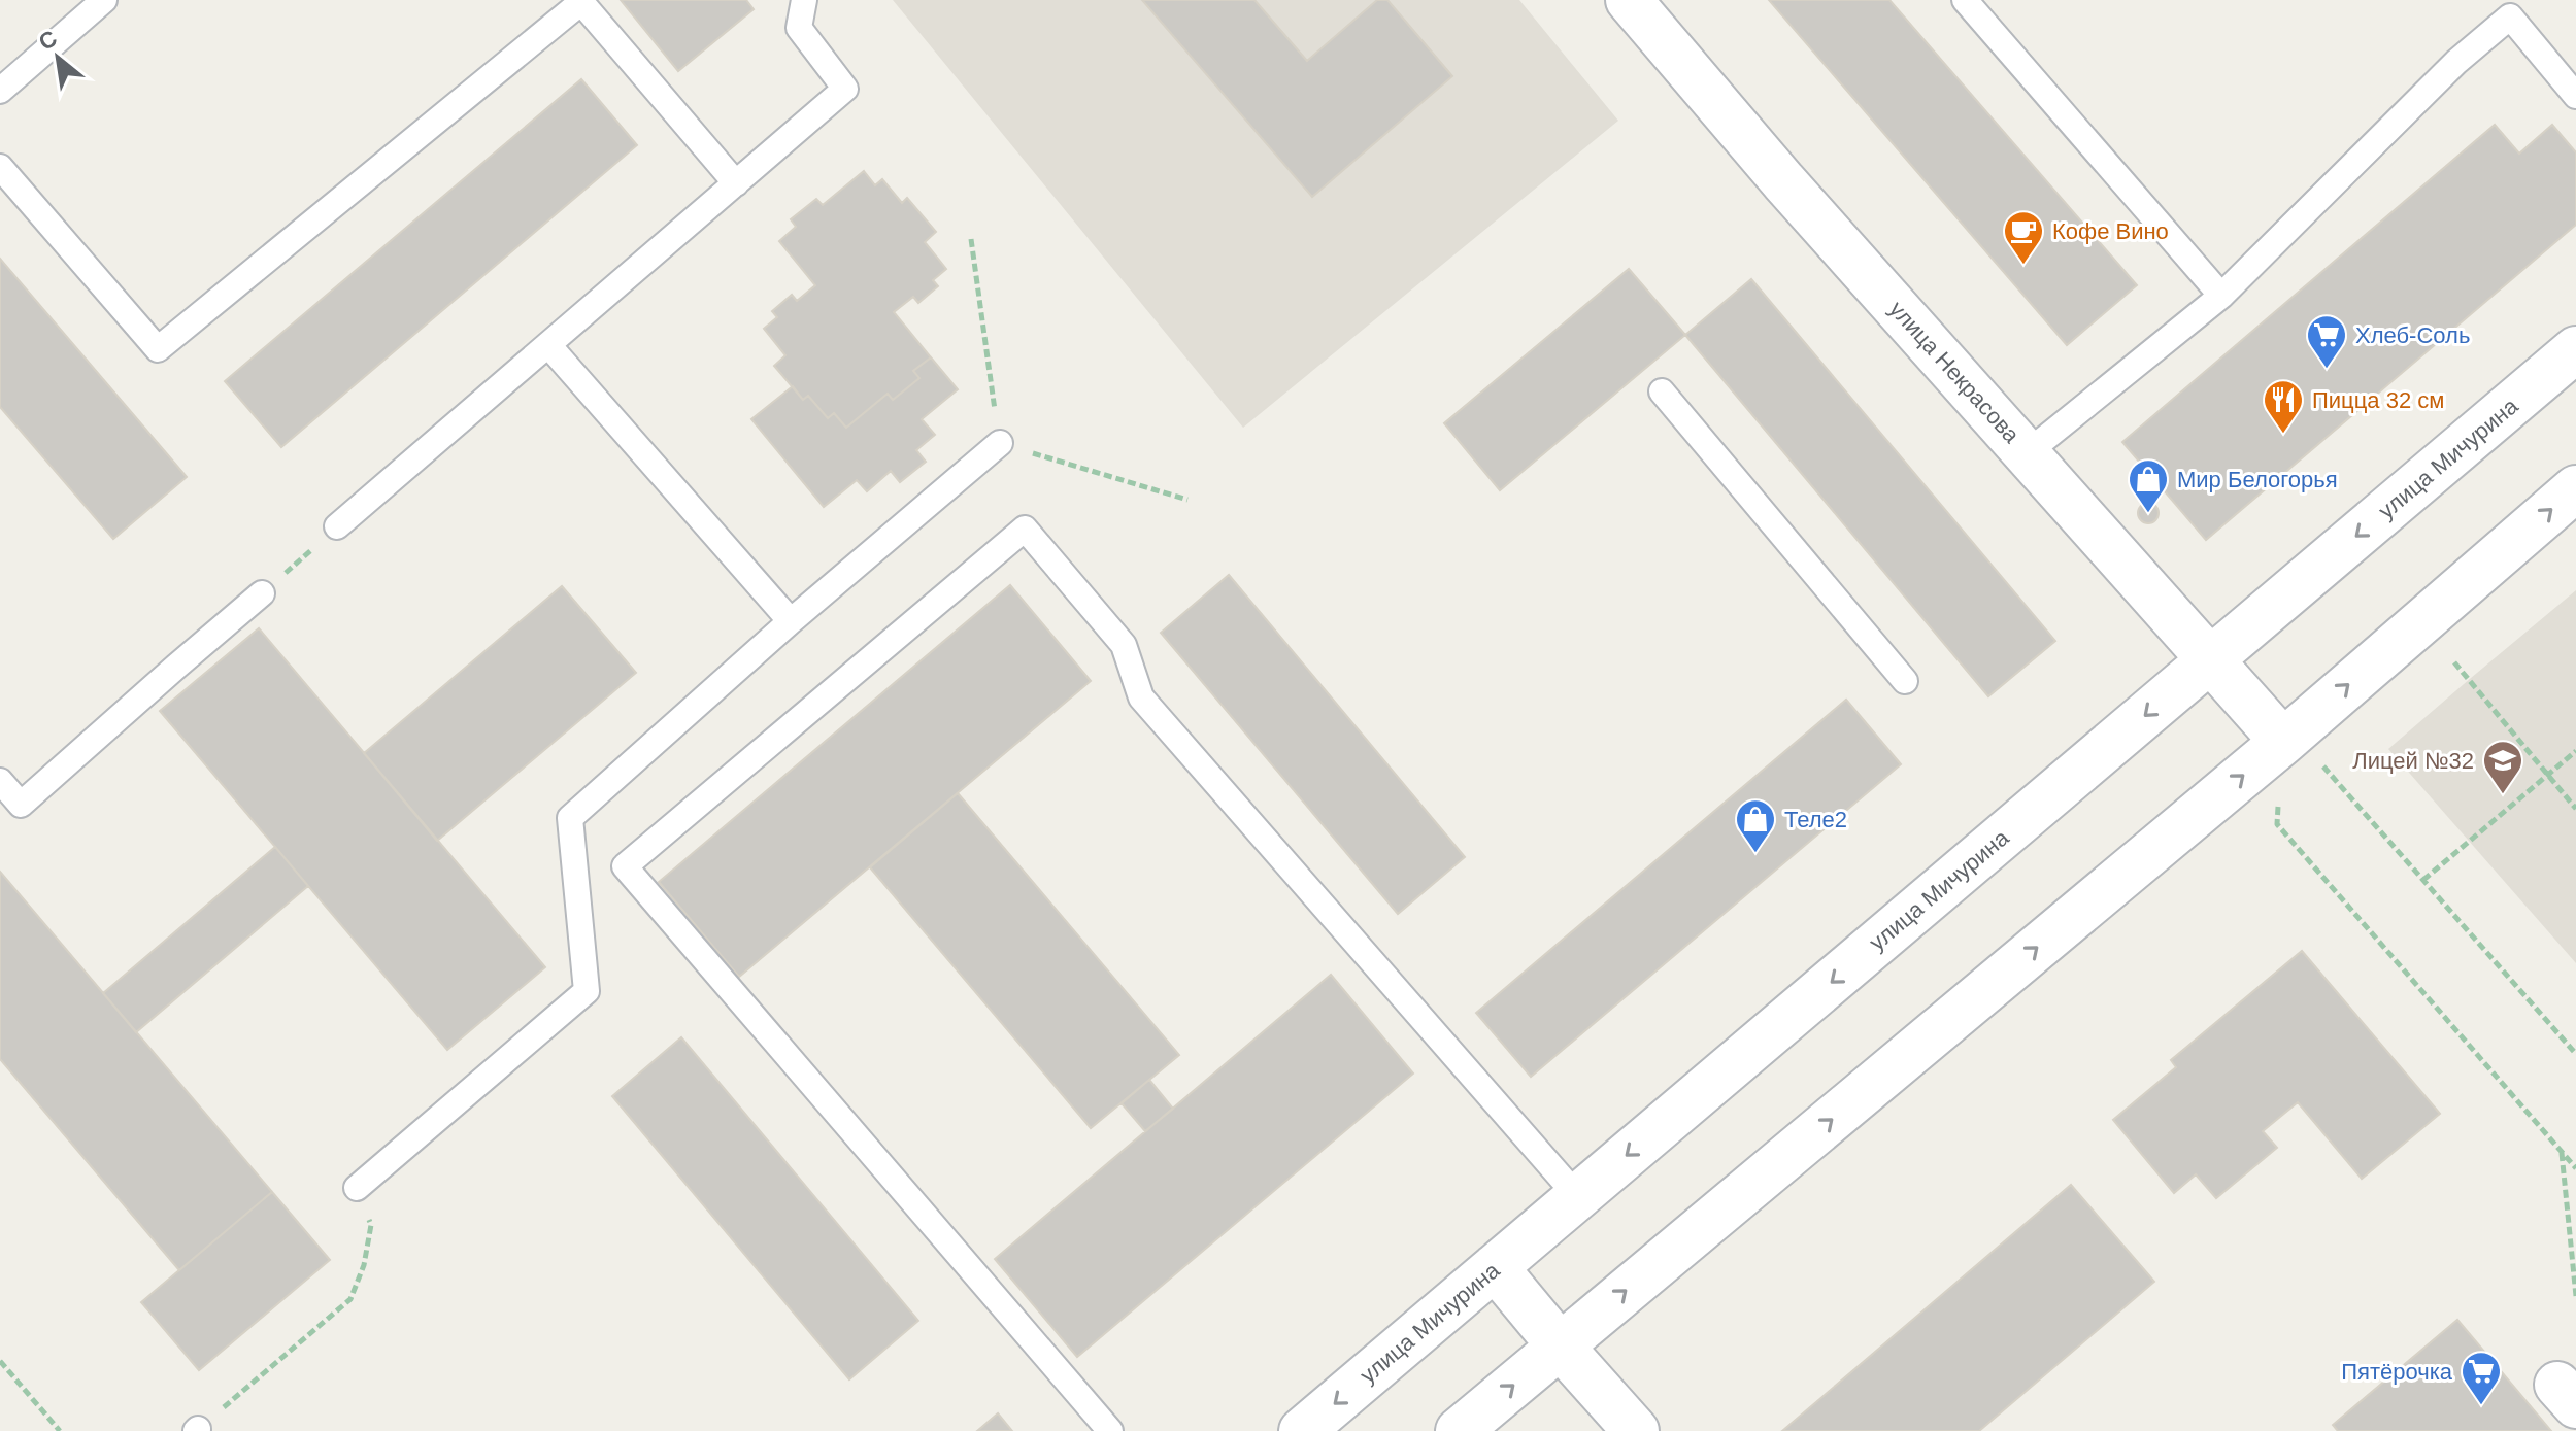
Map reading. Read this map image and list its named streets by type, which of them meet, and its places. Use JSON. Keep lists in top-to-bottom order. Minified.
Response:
{"streets":{"street":["улица Некрасова","улица Мичурина"]},"crossings":[["улица Некрасова","улица Мичурина"]],"places":{"cafe":["Кофе Вино"],"supermarket":["Хлеб-Соль","Пятёрочка"],"restaurant":["Пицца 32 см"],"shop":["Мир Белогорья","Теле2"],"school or university":["Лицей №32"]},"north":"top left"}
